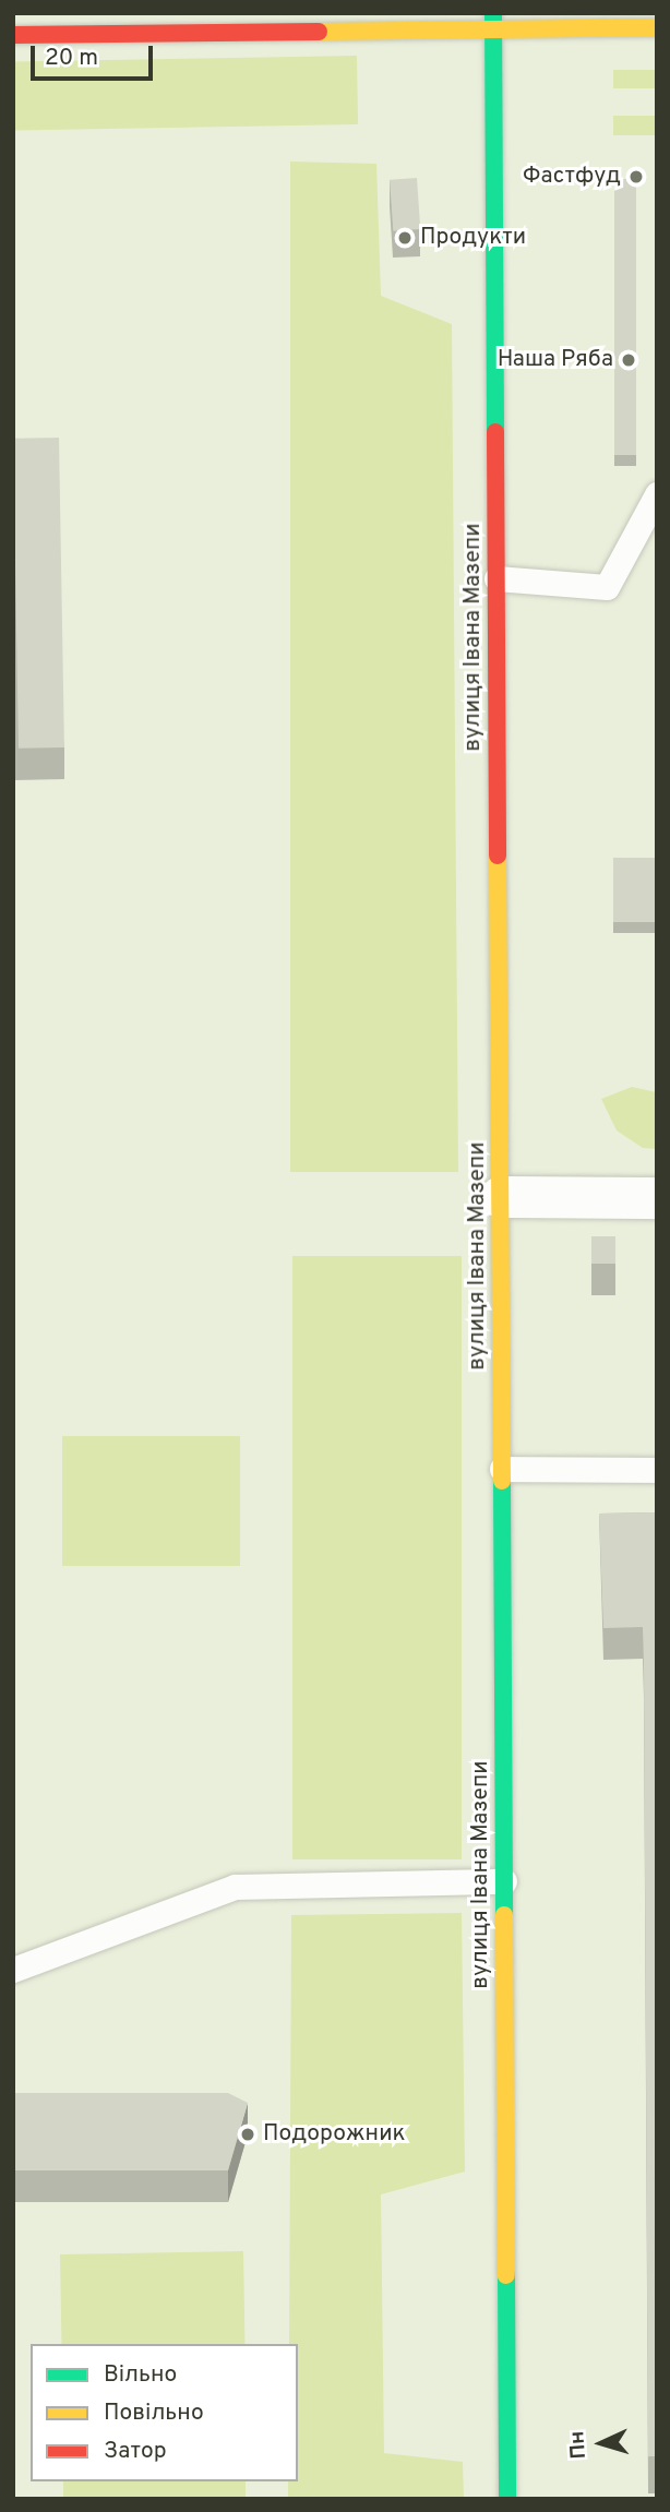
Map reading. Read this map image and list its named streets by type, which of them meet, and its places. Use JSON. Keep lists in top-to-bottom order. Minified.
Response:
{"streets":{"main road":["вулиця Івана Мазепи"]},"places":["Фастфуд","Продукти","Наша Ряба","Подорожник"],"legend":["Вільно","Повільно","Затор"],"scale_bar":"20 m","north":"left"}
